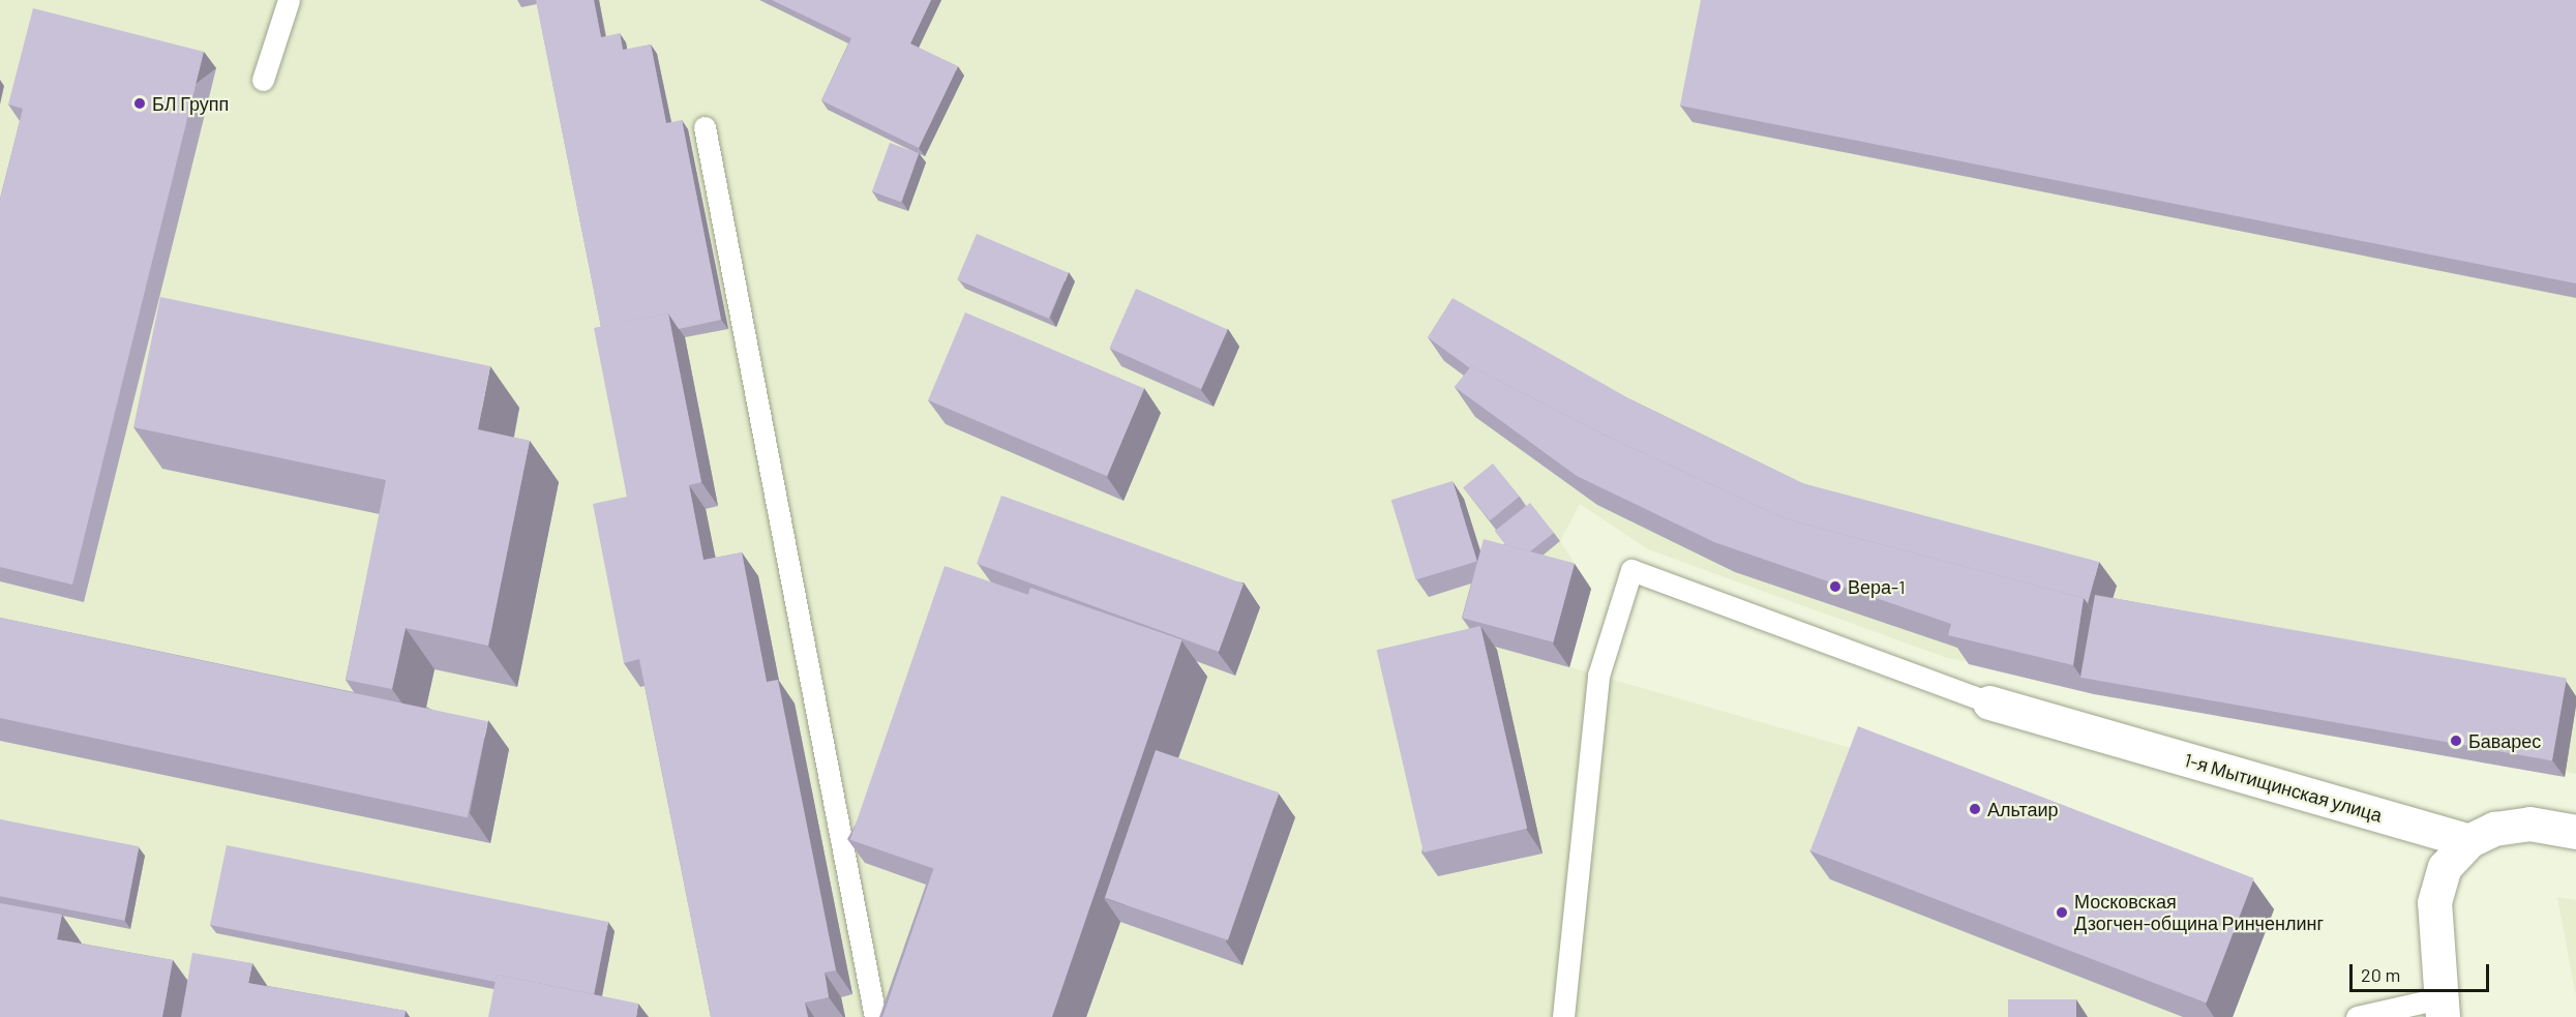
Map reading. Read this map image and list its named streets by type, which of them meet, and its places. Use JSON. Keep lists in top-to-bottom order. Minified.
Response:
{"streets":{"street":["1-я Мытищинская улица"]},"places":["БЛ Групп","Вера-1","Баварес","Альтаир","Московская Дзогчен-община Ринченлинг"],"scale_bar":"20 m"}
